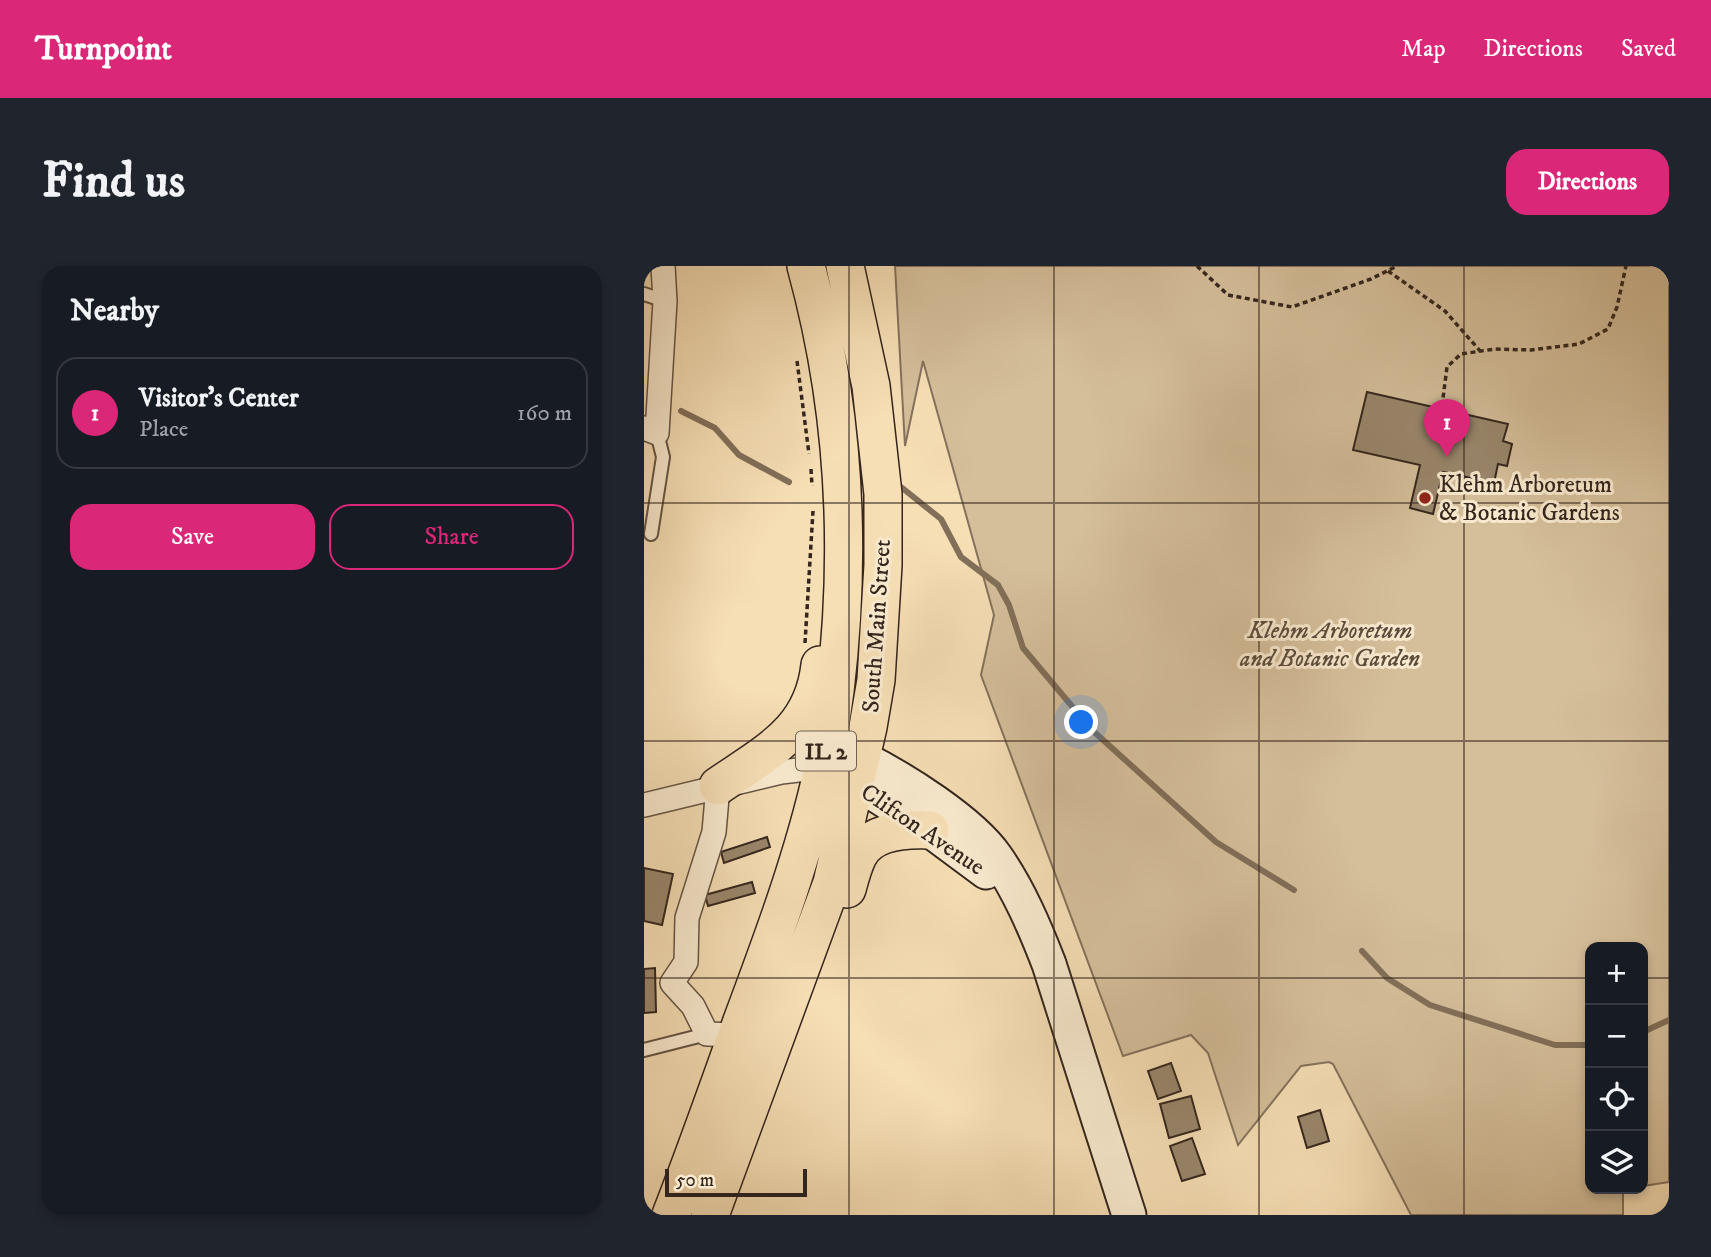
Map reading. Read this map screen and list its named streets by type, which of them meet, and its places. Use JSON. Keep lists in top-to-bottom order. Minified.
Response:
{"streets":{"main road":["South Main Street","IL 2"],"street":["Clifton Avenue"]},"crossings":[["South Main Street","Clifton Avenue"]],"parks":["Klehm Arboretum and Botanic Garden"],"places":["Klehm Arboretum & Botanic Gardens"],"scale_bar":"50 m","page":{"header":"Turnpoint","nav":["Map","Directions","Saved"],"buttons":["Directions",["Save","Share"]],"title":"Find us","heading":"Nearby","list":[{"mark":"1","name":"Visitor's Center","note":"Place","value":"160 m"}],"pins":"1","map_buttons":["+","−"],"scale":"50 m"}}
